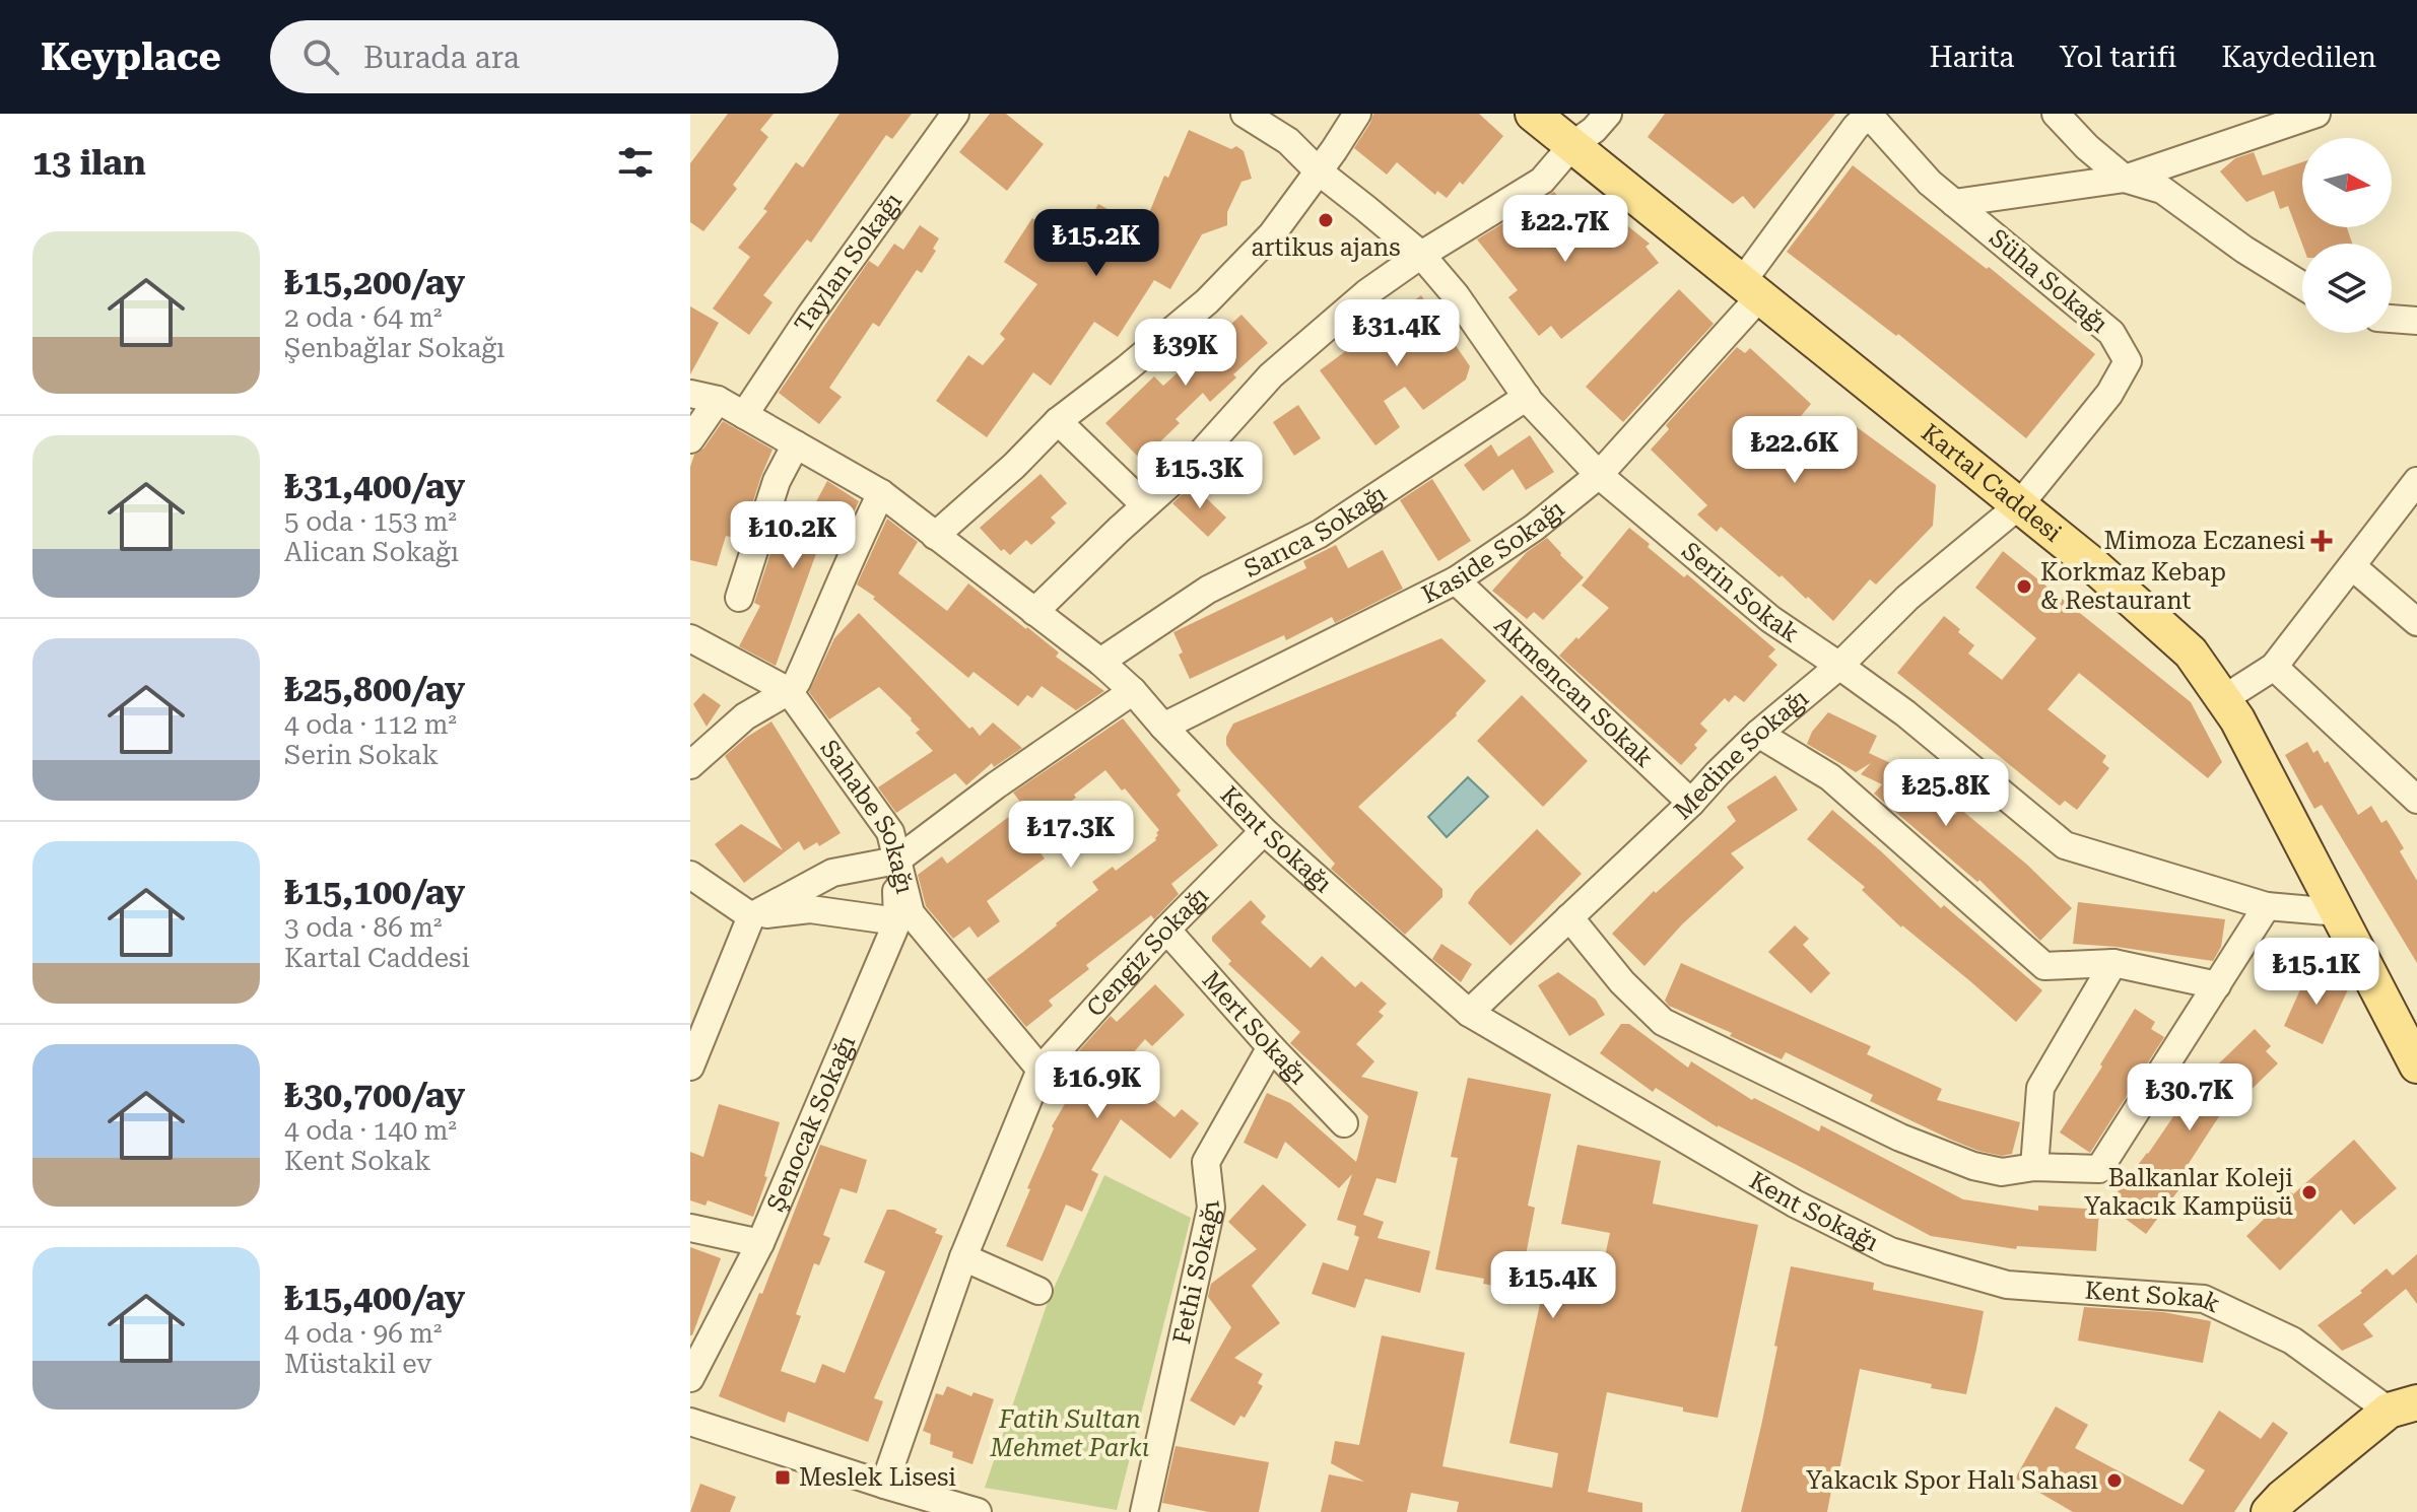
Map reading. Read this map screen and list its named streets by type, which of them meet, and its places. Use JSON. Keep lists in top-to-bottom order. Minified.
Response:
{"streets":{"main road":["Kartal Caddesi"],"street":["Taylan Sokağı","Süha Sokağı","Sarıca Sokağı","Kaside Sokağı","Serin Sokak","Akmencan Sokak","Medine Sokağı","Sahabe Sokağı","Kent Sokağı","Cengiz Sokağı","Mert Sokağı","Şenocak Sokağı","Fethi Sokağı","Kent Sokak"]},"crossings":[["Taylan Sokağı","Kent Sokağı"],["Süha Sokağı","Kartal Caddesi"],["Süha Sokağı","Kaside Sokağı"],["Süha Sokağı","Medine Sokağı"],["Kartal Caddesi","Kaside Sokağı"],["Kartal Caddesi","Serin Sokak"],["Kartal Caddesi","Medine Sokağı"],["Sarıca Sokağı","Serin Sokak"],["Sarıca Sokağı","Kent Sokağı"],["Kaside Sokağı","Serin Sokak"],["Kaside Sokağı","Akmencan Sokak"],["Kaside Sokağı","Kent Sokağı"],["Serin Sokak","Medine Sokağı"],["Akmencan Sokak","Medine Sokağı"],["Medine Sokağı","Kent Sokağı"],["Sahabe Sokağı","Cengiz Sokağı"],["Sahabe Sokağı","Şenocak Sokağı"],["Kent Sokağı","Cengiz Sokağı"],["Kent Sokağı","Kent Sokak"],["Cengiz Sokağı","Mert Sokağı"],["Mert Sokağı","Fethi Sokağı"]],"parks":["Fatih Sultan Mehmet Parkı"],"places":{"other":["artikus ajans","Korkmaz Kebap & Restaurant","Balkanlar Koleji Yakacık Kampüsü","Yakacık Spor Halı Sahası"],"health":["Mimoza Eczanesi"],"transit":["Meslek Lisesi"]},"north":"right","page":{"header":"Keyplace","search":"Burada ara","nav":["Harita","Yol tarifi","Kaydedilen"],"heading":"13 ilan","price":["₺22.7K","₺15.2K","₺31.4K","₺39K","₺22.6K","₺15.3K","₺10.2K","₺25.8K","₺17.3K","₺15.1K","₺16.9K","₺30.7K","₺15.4K"],"list":[{"name":"₺15,200/ay","note":"2 oda · 64 m² · Şenbağlar Sokağı"},{"name":"₺31,400/ay","note":"5 oda · 153 m² · Alican Sokağı"},{"name":"₺25,800/ay","note":"4 oda · 112 m² · Serin Sokak"},{"name":"₺15,100/ay","note":"3 oda · 86 m² · Kartal Caddesi"},{"name":"₺30,700/ay","note":"4 oda · 140 m² · Kent Sokak"},{"name":"₺15,400/ay","note":"4 oda · 96 m² · Müstakil ev"}]}}
